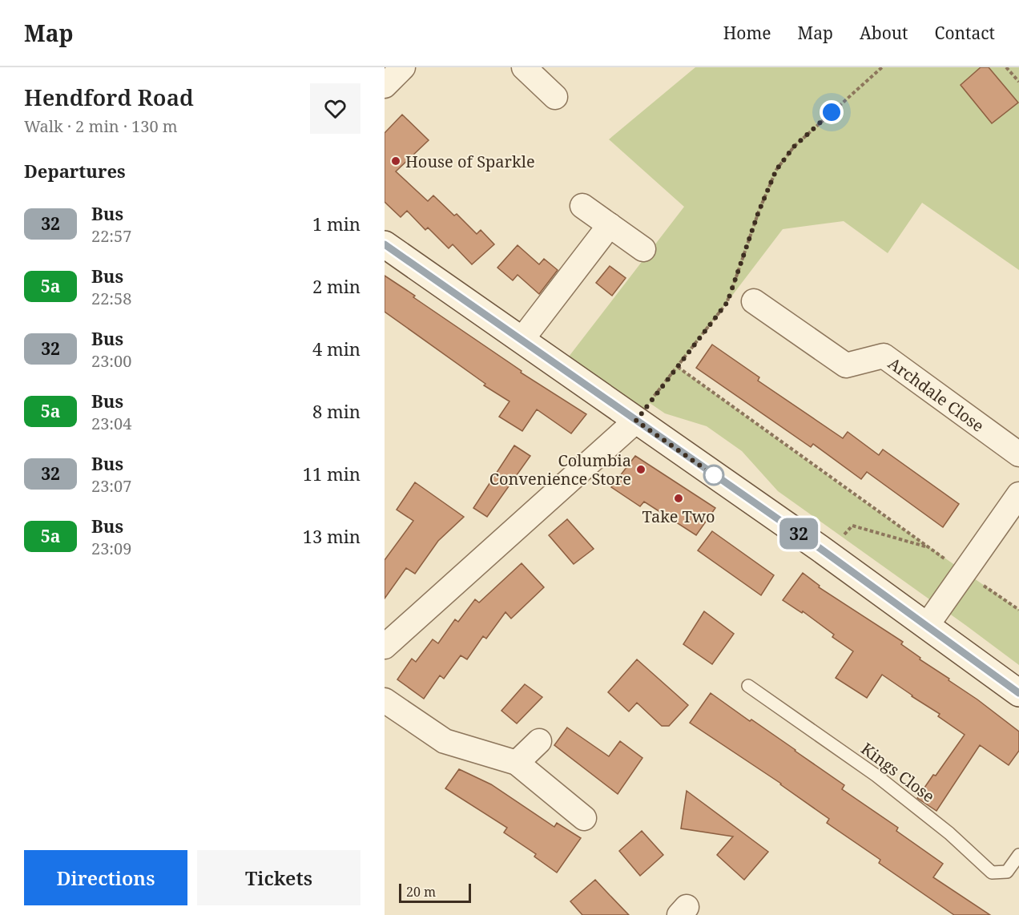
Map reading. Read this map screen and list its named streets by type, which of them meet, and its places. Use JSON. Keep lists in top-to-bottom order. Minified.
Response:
{"streets":{"street":["Archdale Close"],"lane":["Kings Close"]},"places":["House of Sparkle","Columbia Convenience Store","Take Two"],"lines":["bus line 32"],"scale_bar":"20 m","page":{"header":"Map","nav":["Home","Map","About","Contact"],"heading":[["Hendford Road","Walk · 2 min · 130 m"],"Departures"],"on_map":"32","list":[{"mark":"32","name":"Bus","note":"22:57","value":"1 min"},{"mark":"5a","name":"Bus","note":"22:58","value":"2 min"},{"mark":"32","name":"Bus","note":"23:00","value":"4 min"},{"mark":"5a","name":"Bus","note":"23:04","value":"8 min"},{"mark":"32","name":"Bus","note":"23:07","value":"11 min"},{"mark":"5a","name":"Bus","note":"23:09","value":"13 min"}],"buttons":["Directions","Tickets"],"scale":"20 m"}}
